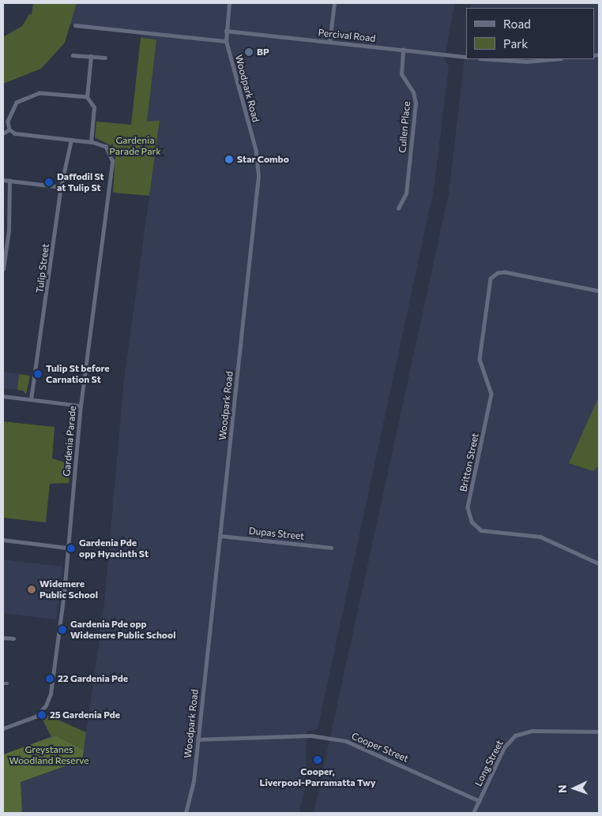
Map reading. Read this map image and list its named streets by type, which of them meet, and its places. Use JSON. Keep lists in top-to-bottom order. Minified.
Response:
{"streets":{"street":["Percival Road","Woodpark Road","Cullen Place","Tulip Street","Gardenia Parade","Britton Street","Dupas Street","Cooper Street","Long Street"]},"crossings":[["Percival Road","Woodpark Road"],["Percival Road","Cullen Place"],["Woodpark Road","Dupas Street"],["Woodpark Road","Cooper Street"],["Tulip Street","Gardenia Parade"],["Cooper Street","Long Street"]],"parks":["Gardenia Parade Park","Greystanes Woodland Reserve"],"places":["BP","Star Combo","Daffodil St at Tulip St","Tulip St before Carnation St","Gardenia Pde opp Hyacinth St","Widemere Public School","Gardenia Pde opp Widemere Public School","22 Gardenia Pde","25 Gardenia Pde","Cooper, Liverpool-Parramatta Twy"],"legend":["Road","Park"],"north":"left"}
